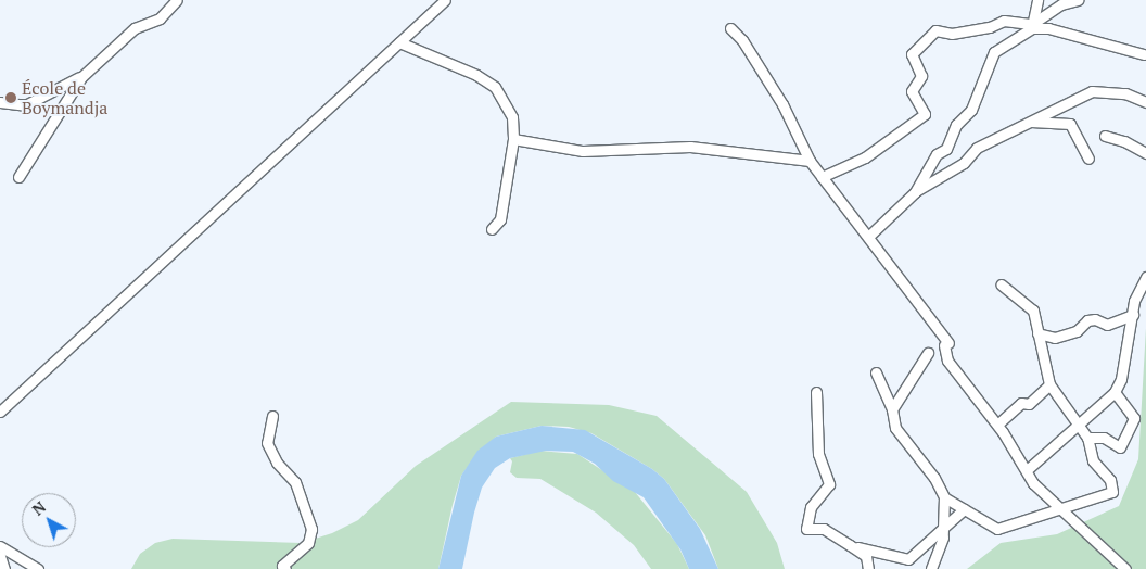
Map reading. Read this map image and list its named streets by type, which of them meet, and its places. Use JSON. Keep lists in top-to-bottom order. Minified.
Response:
{"places":["École de Boymandja"],"north":"top left"}
